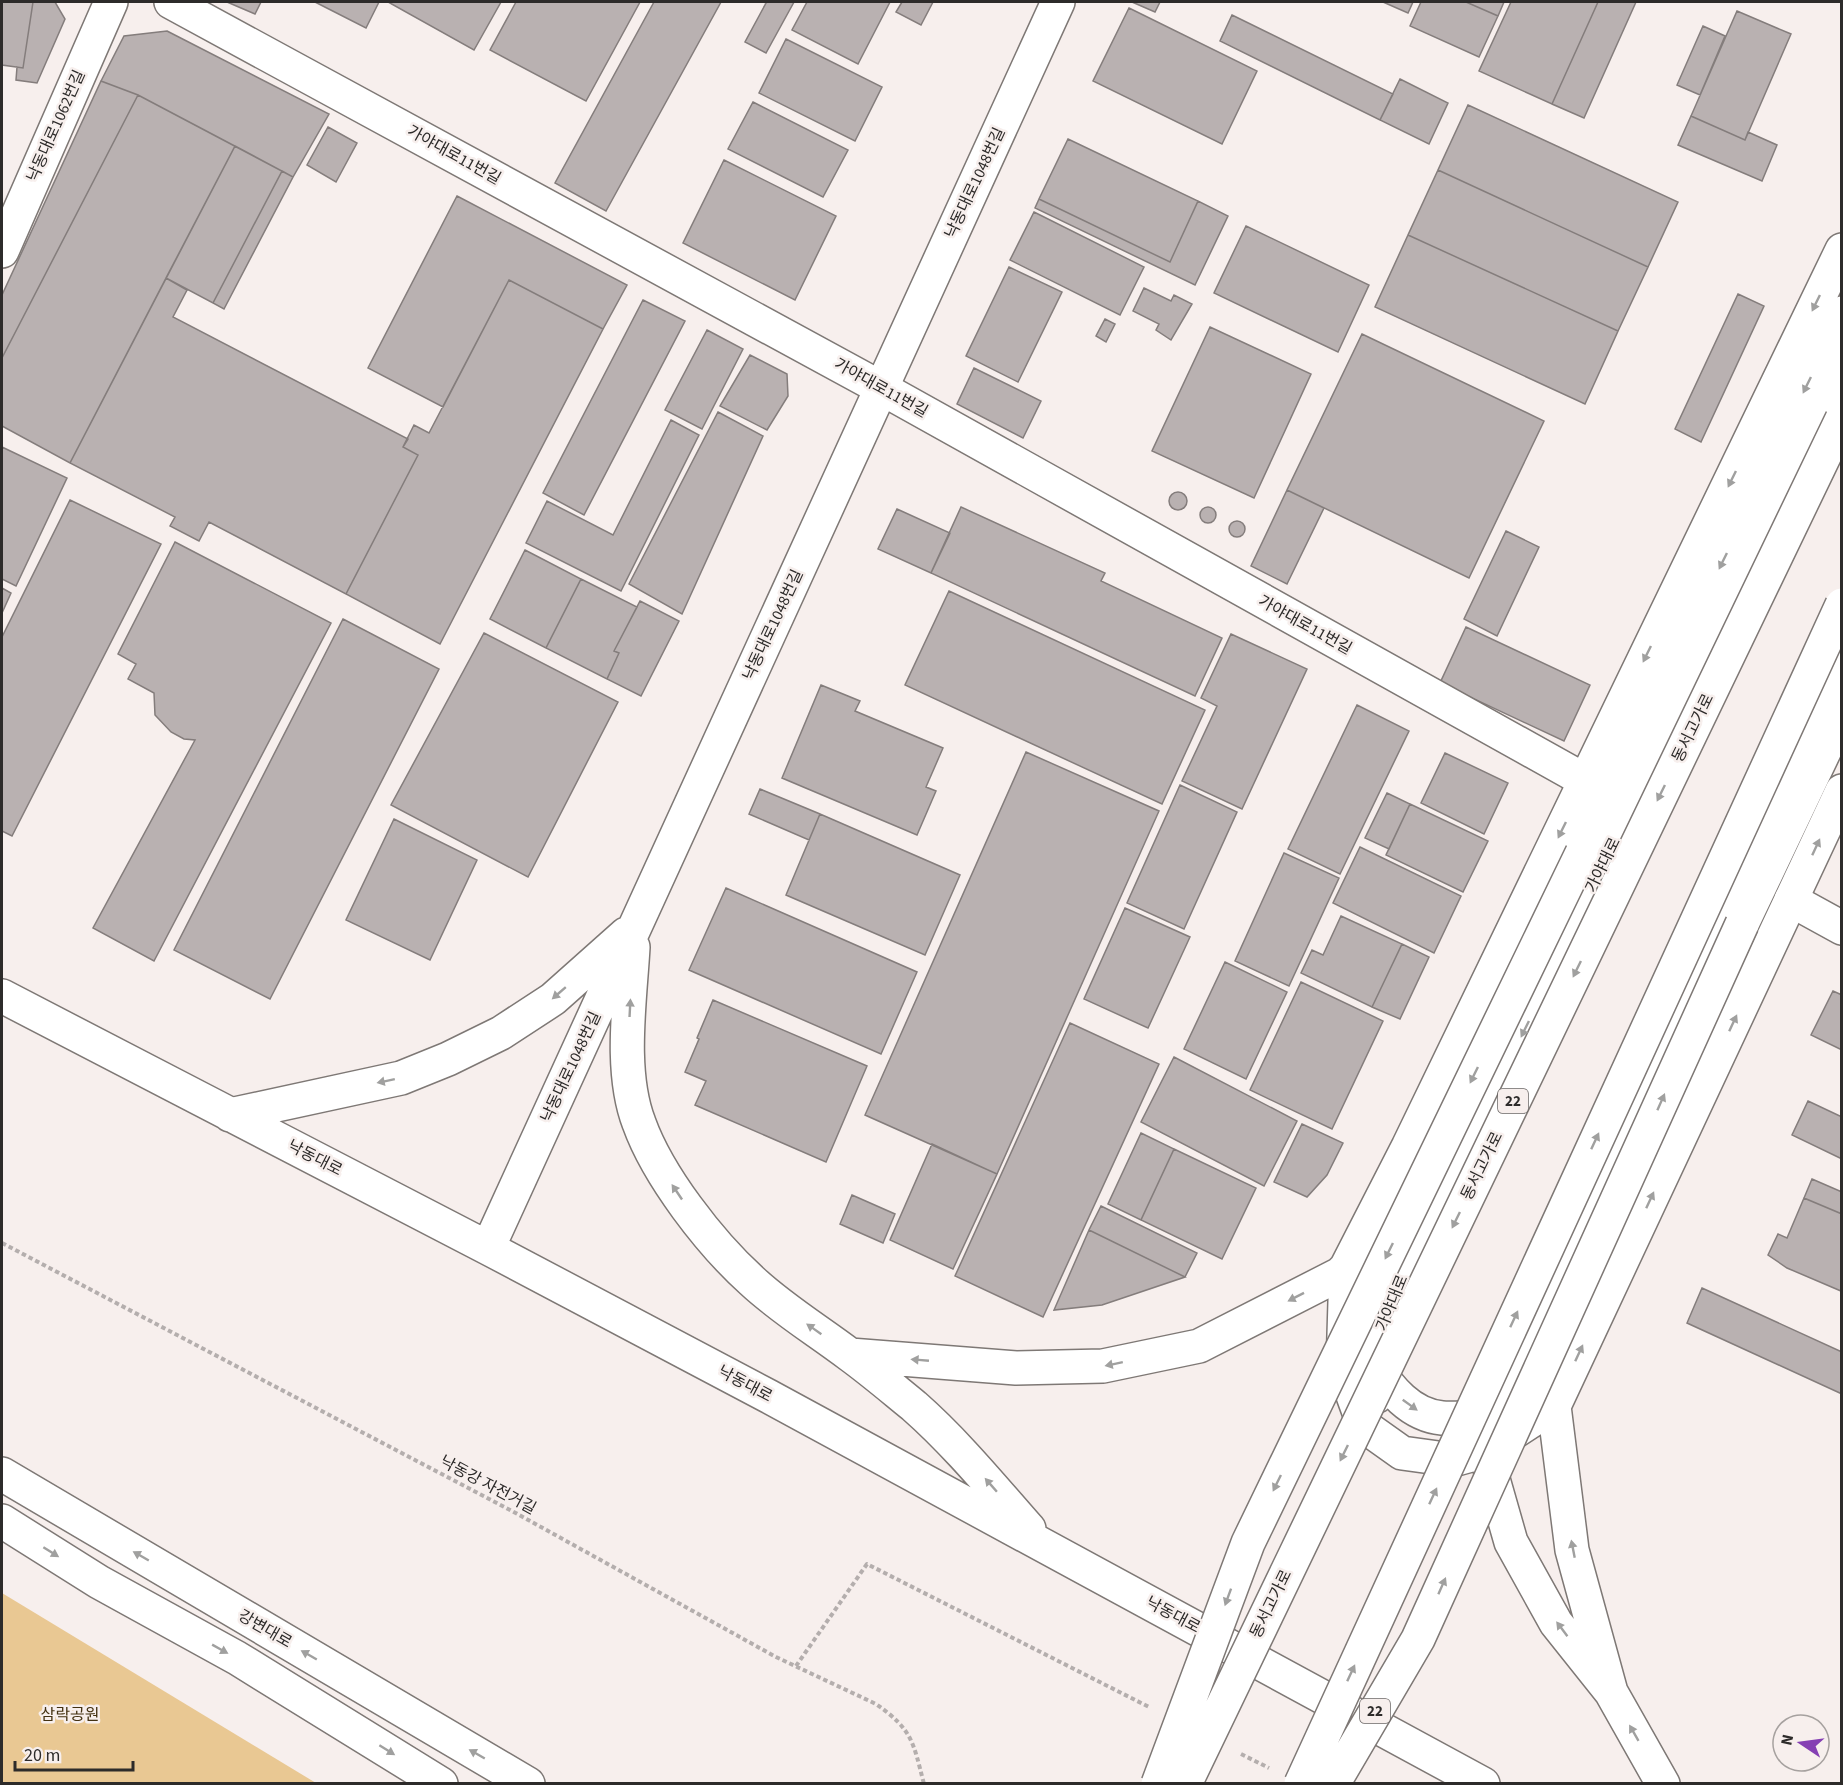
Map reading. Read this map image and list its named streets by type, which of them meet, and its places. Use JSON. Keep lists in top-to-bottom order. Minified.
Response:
{"streets":{"main road":["낙동대로1062번길","가야대로11번길","낙동대로1048번길","동서고가로","가야대로","22","낙동대로","강변대로"],"path":["낙동강 자전거길"]},"crossings":[["가야대로11번길","낙동대로1048번길"],["낙동대로1048번길","낙동대로"]],"parks":["삼락공원"],"scale_bar":"20 m","north":"left"}
